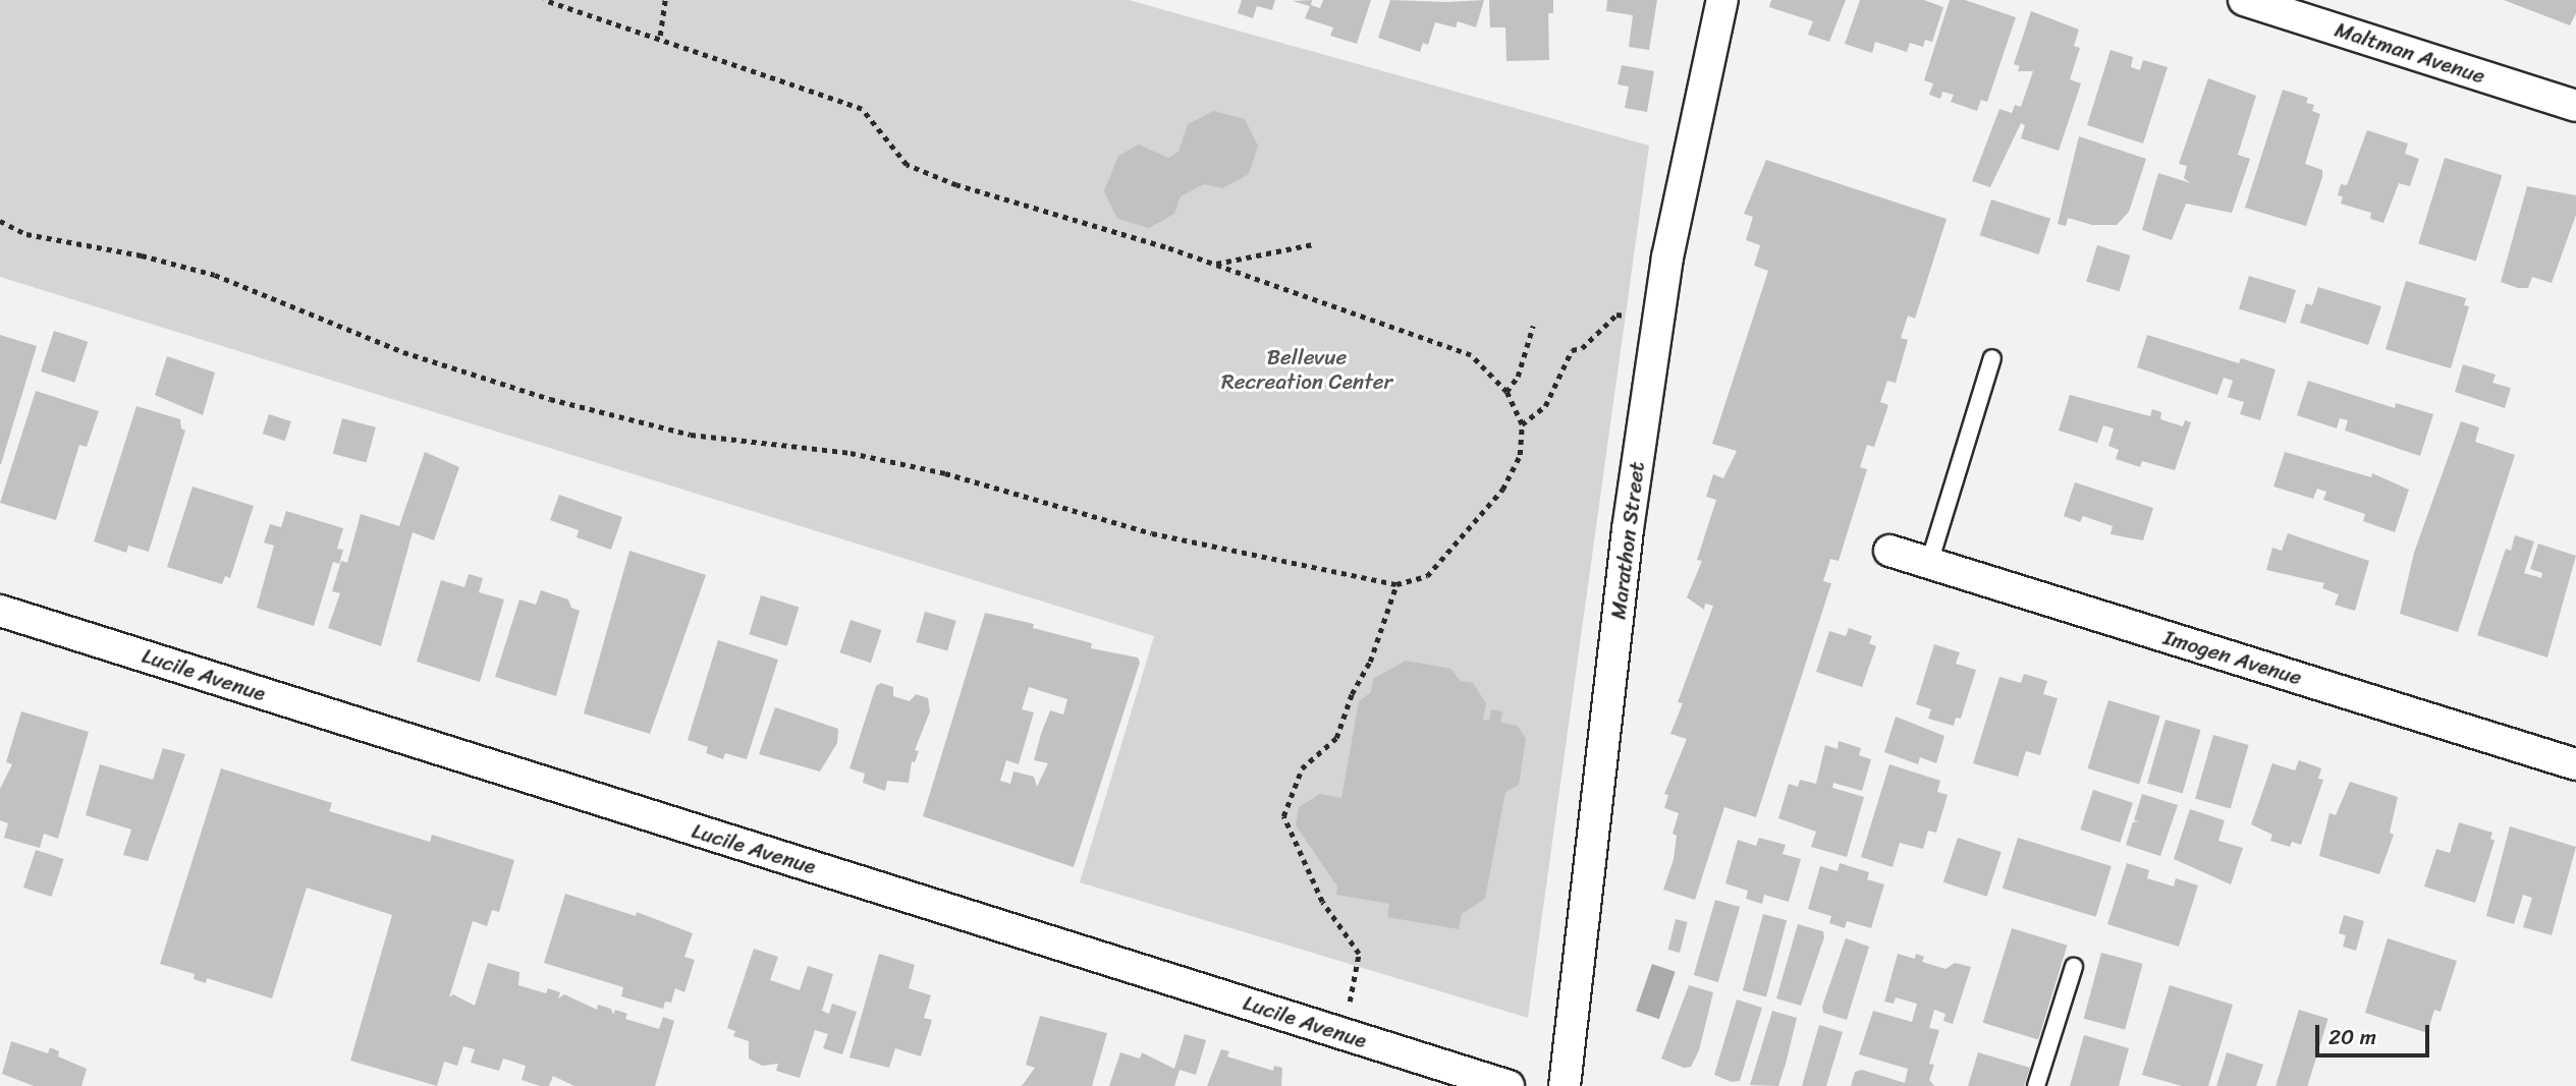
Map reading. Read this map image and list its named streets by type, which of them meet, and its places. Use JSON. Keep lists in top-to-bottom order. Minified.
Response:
{"streets":{"street":["Maltman Avenue","Marathon Street","Imogen Avenue","Lucile Avenue"]},"parks":["Bellevue Recreation Center"],"scale_bar":"20 m"}
